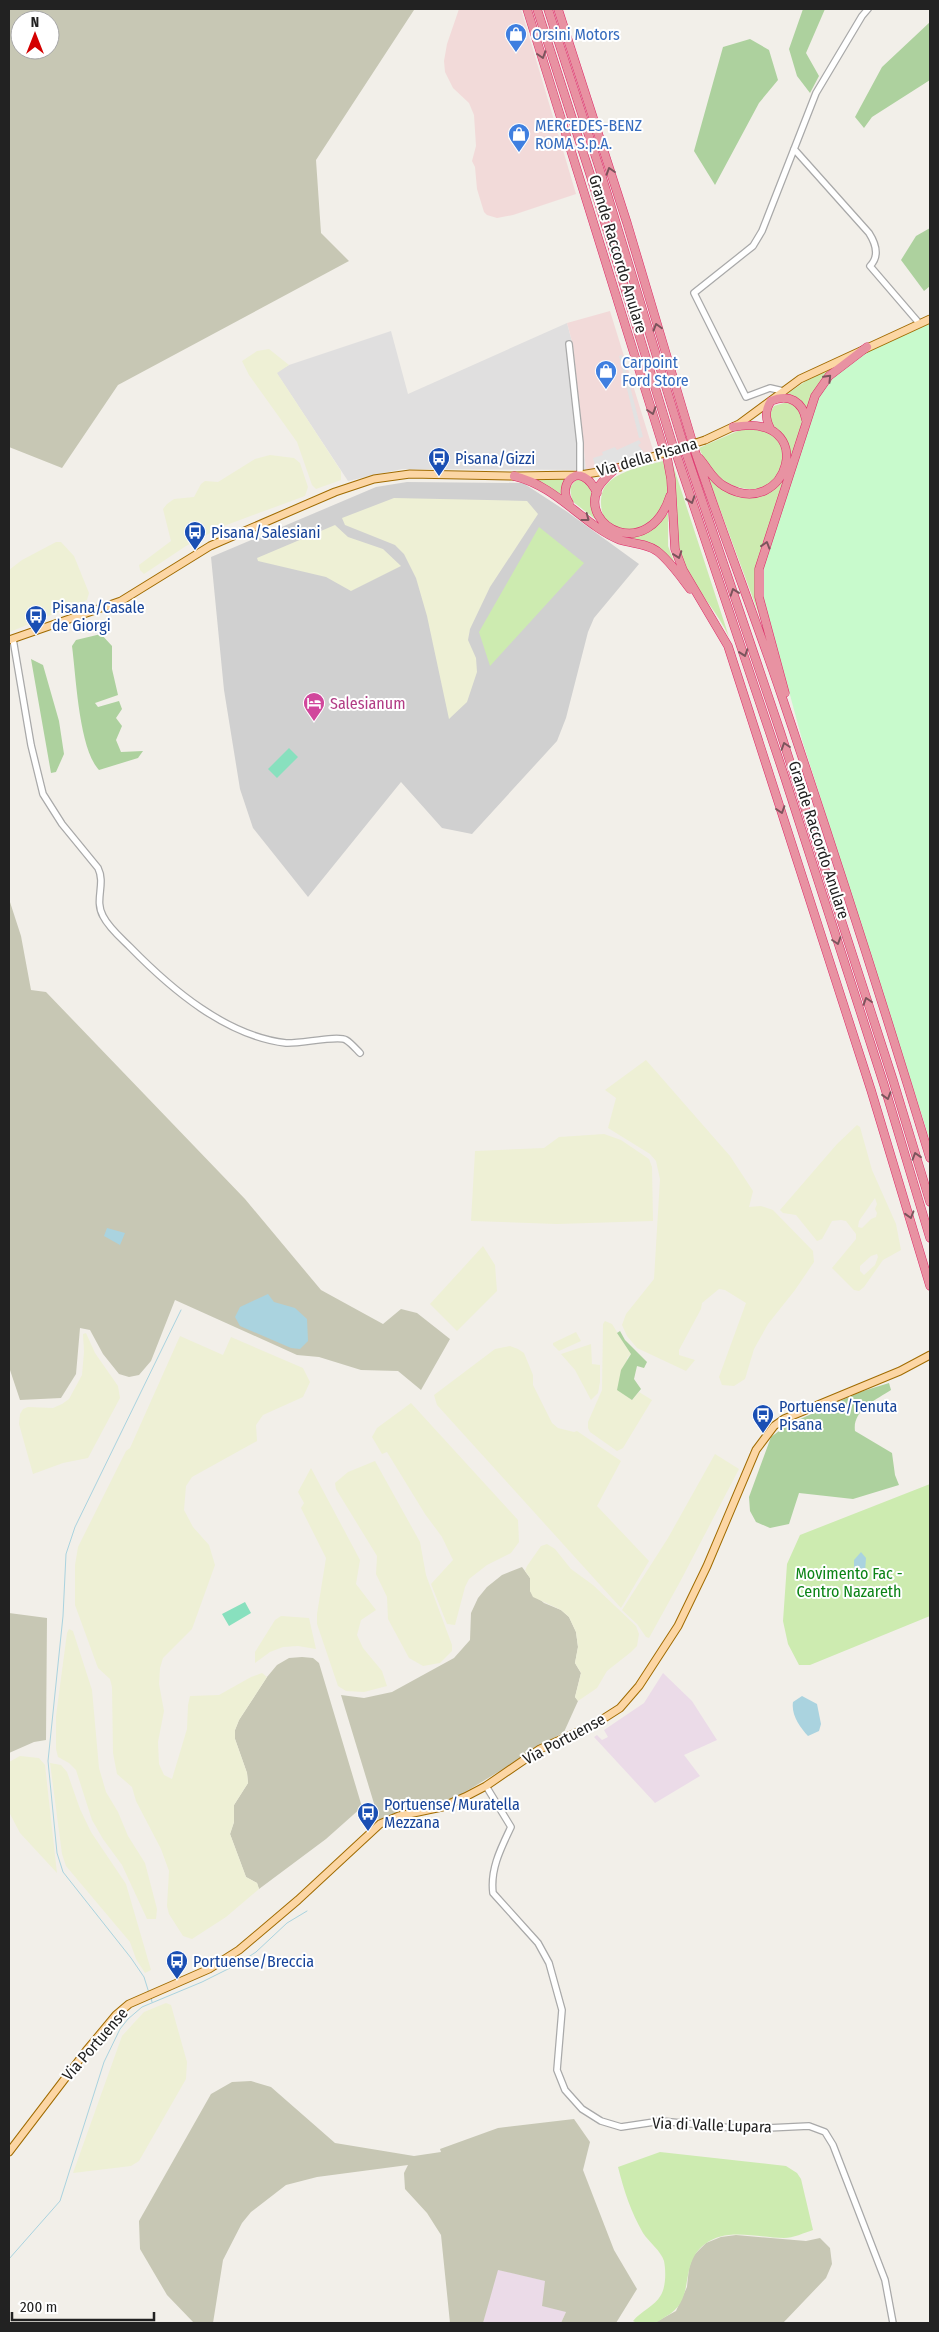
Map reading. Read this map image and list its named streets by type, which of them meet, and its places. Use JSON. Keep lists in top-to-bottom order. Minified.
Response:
{"streets":{"highway":["Grande Raccordo Anulare"],"main road":["Via della Pisana","Via Portuense"],"street":["Via di Valle Lupara"]},"crossings":[["Via Portuense","Via di Valle Lupara"]],"parks":["Movimento Fac - Centro Nazareth"],"places":{"shop":["Orsini Motors","MERCEDES-BENZ ROMA S.p.A.","Carpoint Ford Store"],"bus stop":["Pisana/Gizzi","Pisana/Salesiani","Pisana/Casale de Giorgi","Portuense/Tenuta Pisana","Portuense/Muratella Mezzana","Portuense/Breccia"],"hotel":["Salesianum"]},"scale_bar":"200 m","north":"top"}
